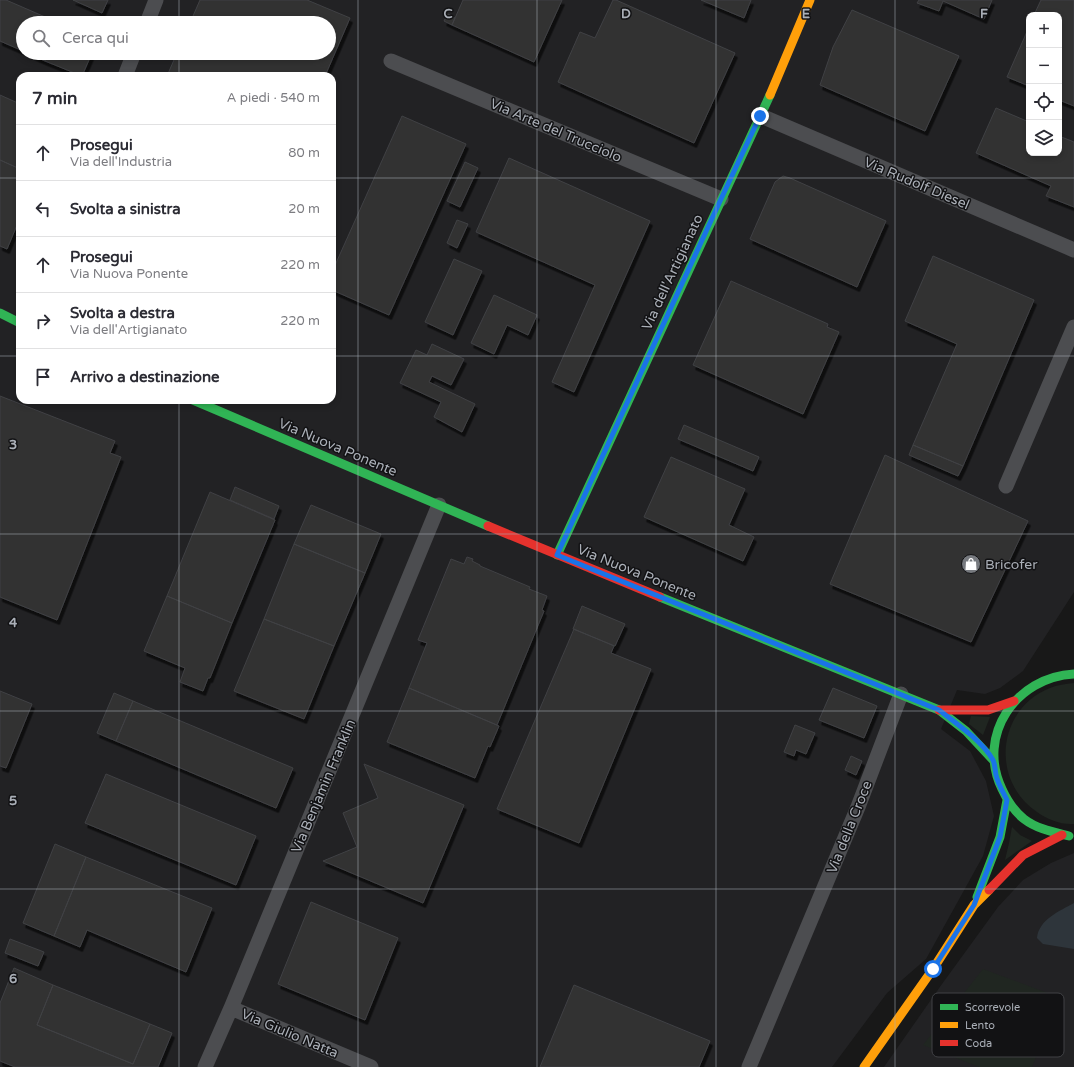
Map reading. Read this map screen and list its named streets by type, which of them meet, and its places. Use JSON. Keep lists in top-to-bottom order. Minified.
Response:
{"streets":{"street":["Via Arte del Trucciolo","Via Rudolf Diesel","Via dell'Artigianato","Via Nuova Ponente","Via Benjamin Franklin","Via della Croce","Via Giulio Natta"]},"crossings":[["Via Arte del Trucciolo","Via dell'Artigianato"],["Via Rudolf Diesel","Via dell'Artigianato"],["Via dell'Artigianato","Via Nuova Ponente"],["Via Nuova Ponente","Via Benjamin Franklin"],["Via Nuova Ponente","Via della Croce"],["Via Benjamin Franklin","Via Giulio Natta"]],"places":{"shop":["Bricofer"]},"legend":["Scorrevole","Lento","Coda"],"page":{"map_buttons":["+","−"],"search":"Cerca qui","heading":["7 min","A piedi · 540 m"],"list":[["Prosegui","Via dell'Industria","80 m"],["Svolta a sinistra","20 m"],["Prosegui","Via Nuova Ponente","220 m"],["Svolta a destra","Via dell'Artigianato","220 m"],"Arrivo a destinazione"]},"grid":{"columns":["C","D","E","F"],"rows":["3","4","5","6"]}}
